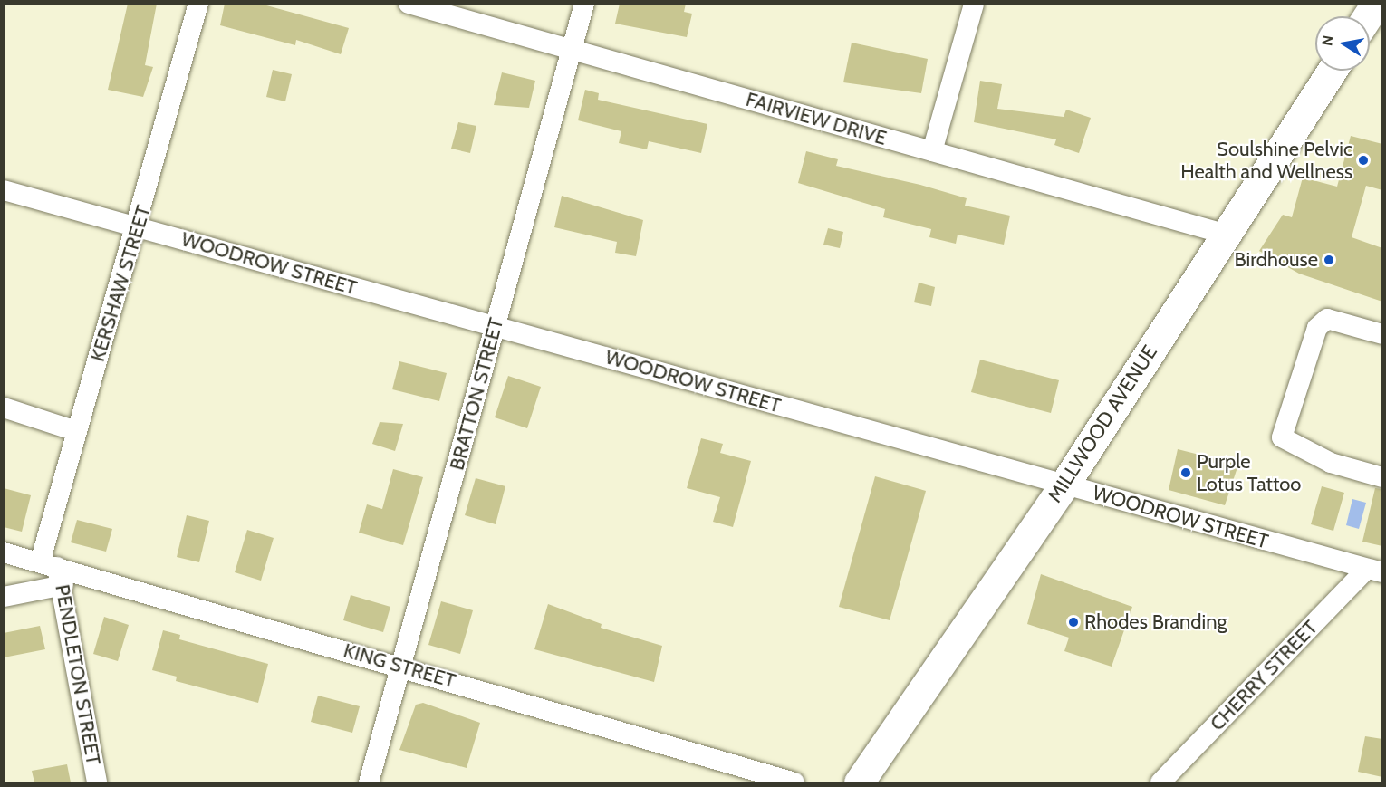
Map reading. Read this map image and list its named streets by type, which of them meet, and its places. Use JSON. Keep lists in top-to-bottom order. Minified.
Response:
{"streets":{"main road":["MILLWOOD AVENUE"],"street":["FAIRVIEW DRIVE","WOODROW STREET","KERSHAW STREET","BRATTON STREET","KING STREET","PENDLETON STREET","CHERRY STREET"]},"crossings":[["FAIRVIEW DRIVE","BRATTON STREET"],["FAIRVIEW DRIVE","MILLWOOD AVENUE"],["WOODROW STREET","KERSHAW STREET"],["WOODROW STREET","BRATTON STREET"],["WOODROW STREET","MILLWOOD AVENUE"],["WOODROW STREET","CHERRY STREET"],["KERSHAW STREET","KING STREET"],["KERSHAW STREET","PENDLETON STREET"],["BRATTON STREET","KING STREET"],["KING STREET","PENDLETON STREET"]],"places":["Soulshine Pelvic Health and Wellness","Birdhouse","Purple Lotus Tattoo","Rhodes Branding"],"north":"left"}
